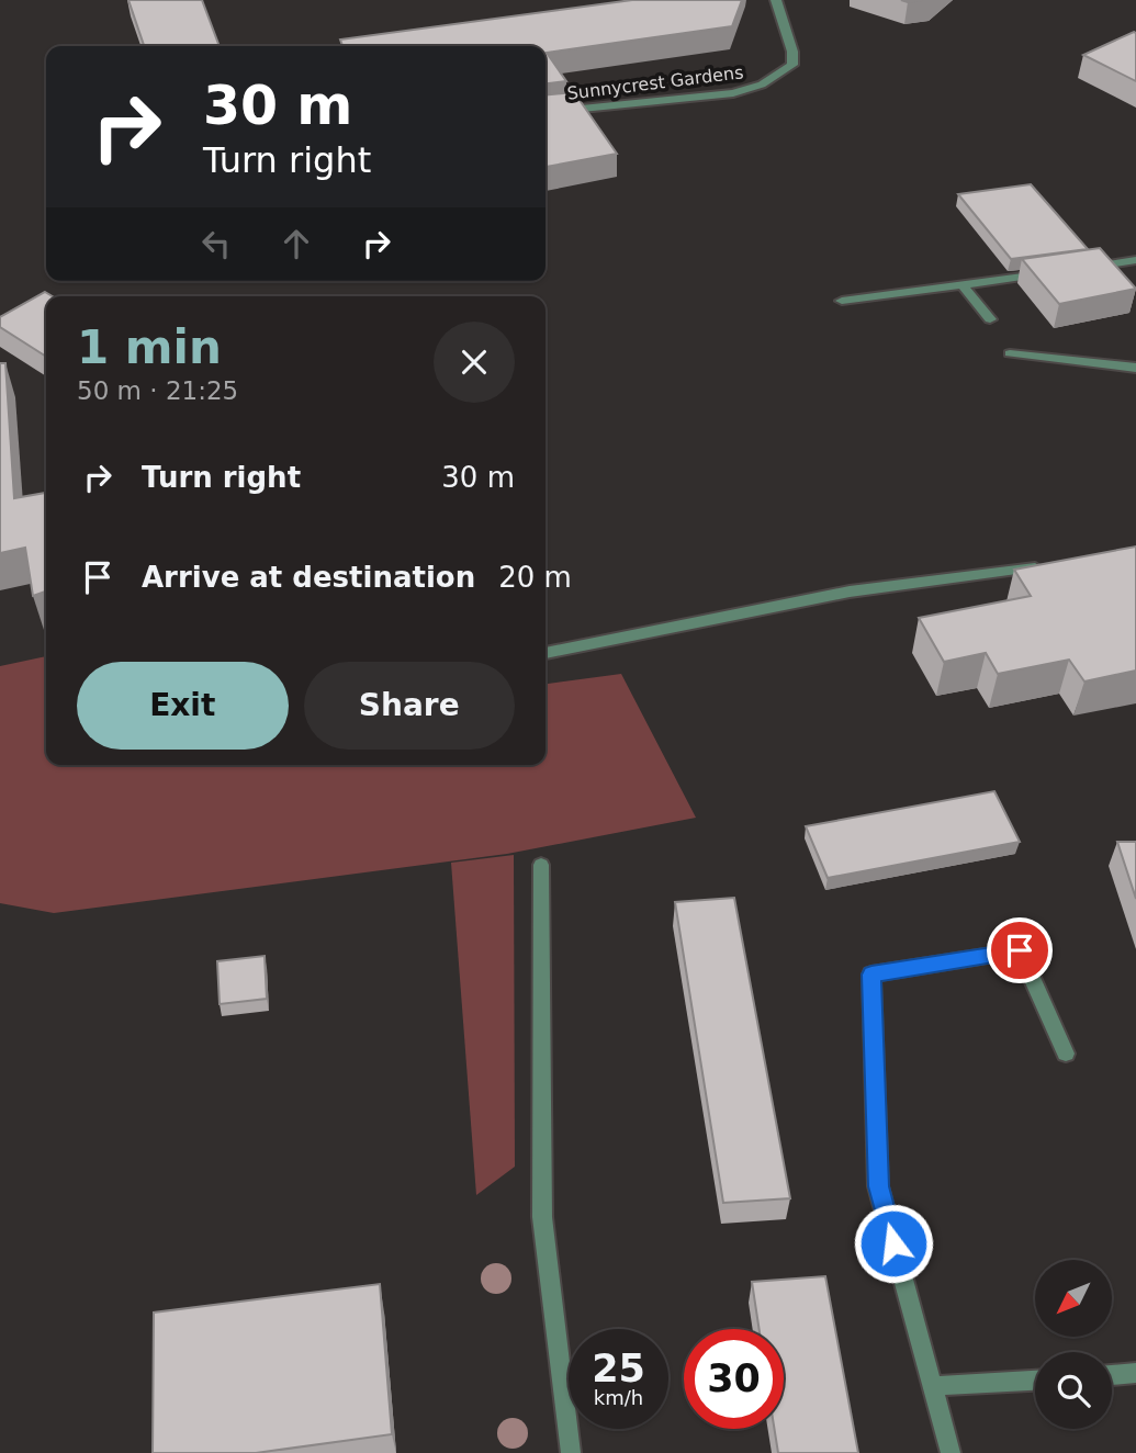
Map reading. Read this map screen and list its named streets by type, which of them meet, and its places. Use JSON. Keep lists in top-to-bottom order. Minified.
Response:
{"streets":{"street":["Sunnycrest Gardens"]},"north":"bottom left","page":{"turn":["30 m","Turn right"],"heading":["1 min","50 m · 21:25"],"list":[{"name":"Turn right","value":"30 m"},{"name":"Arrive at destination","value":"20 m"}],"buttons":["Exit","Share"],"speed":"25 km/h","limit":"30"}}
